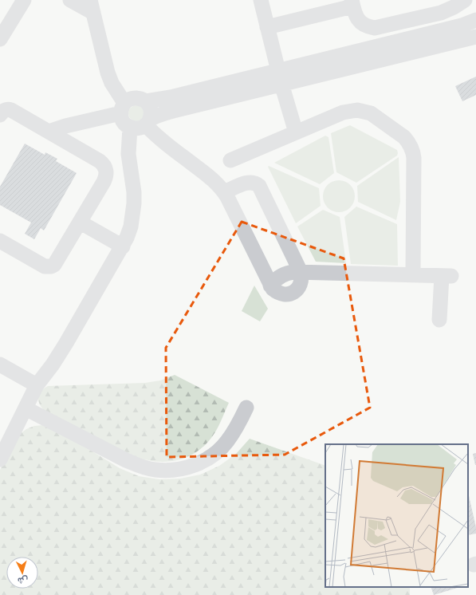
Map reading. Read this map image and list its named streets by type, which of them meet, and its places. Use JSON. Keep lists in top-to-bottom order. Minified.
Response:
{"north":"bottom"}
